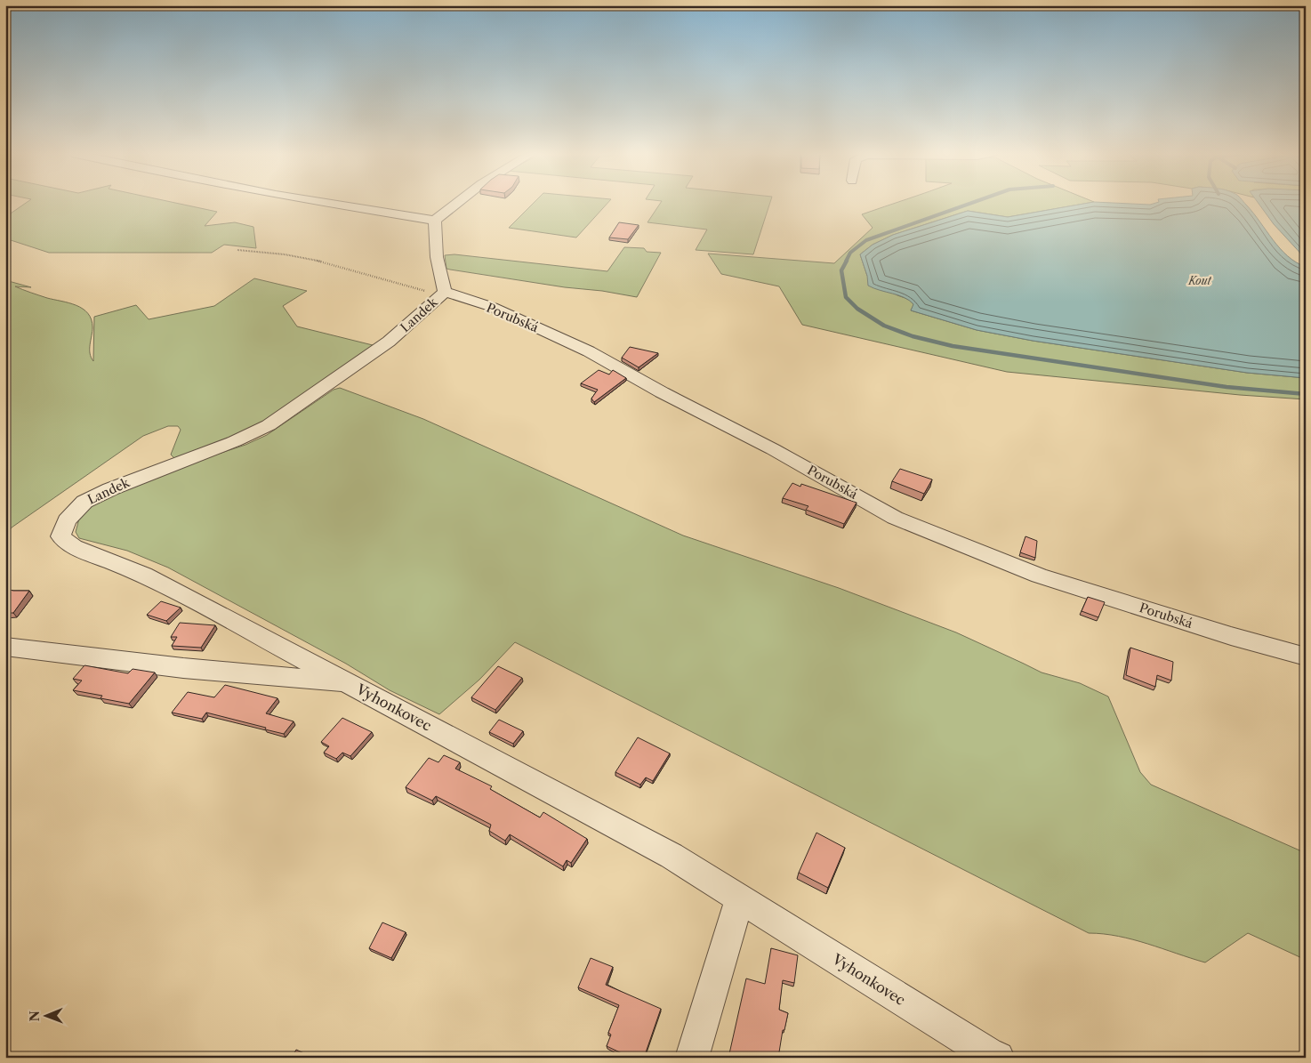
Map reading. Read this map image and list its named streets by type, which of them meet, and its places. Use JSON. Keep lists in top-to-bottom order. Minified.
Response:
{"streets":{"street":["Landek","Porubská","Vyhonkovec"]},"crossings":[["Landek","Porubská"],["Landek","Vyhonkovec"]],"water":["Kout"],"north":"left"}
